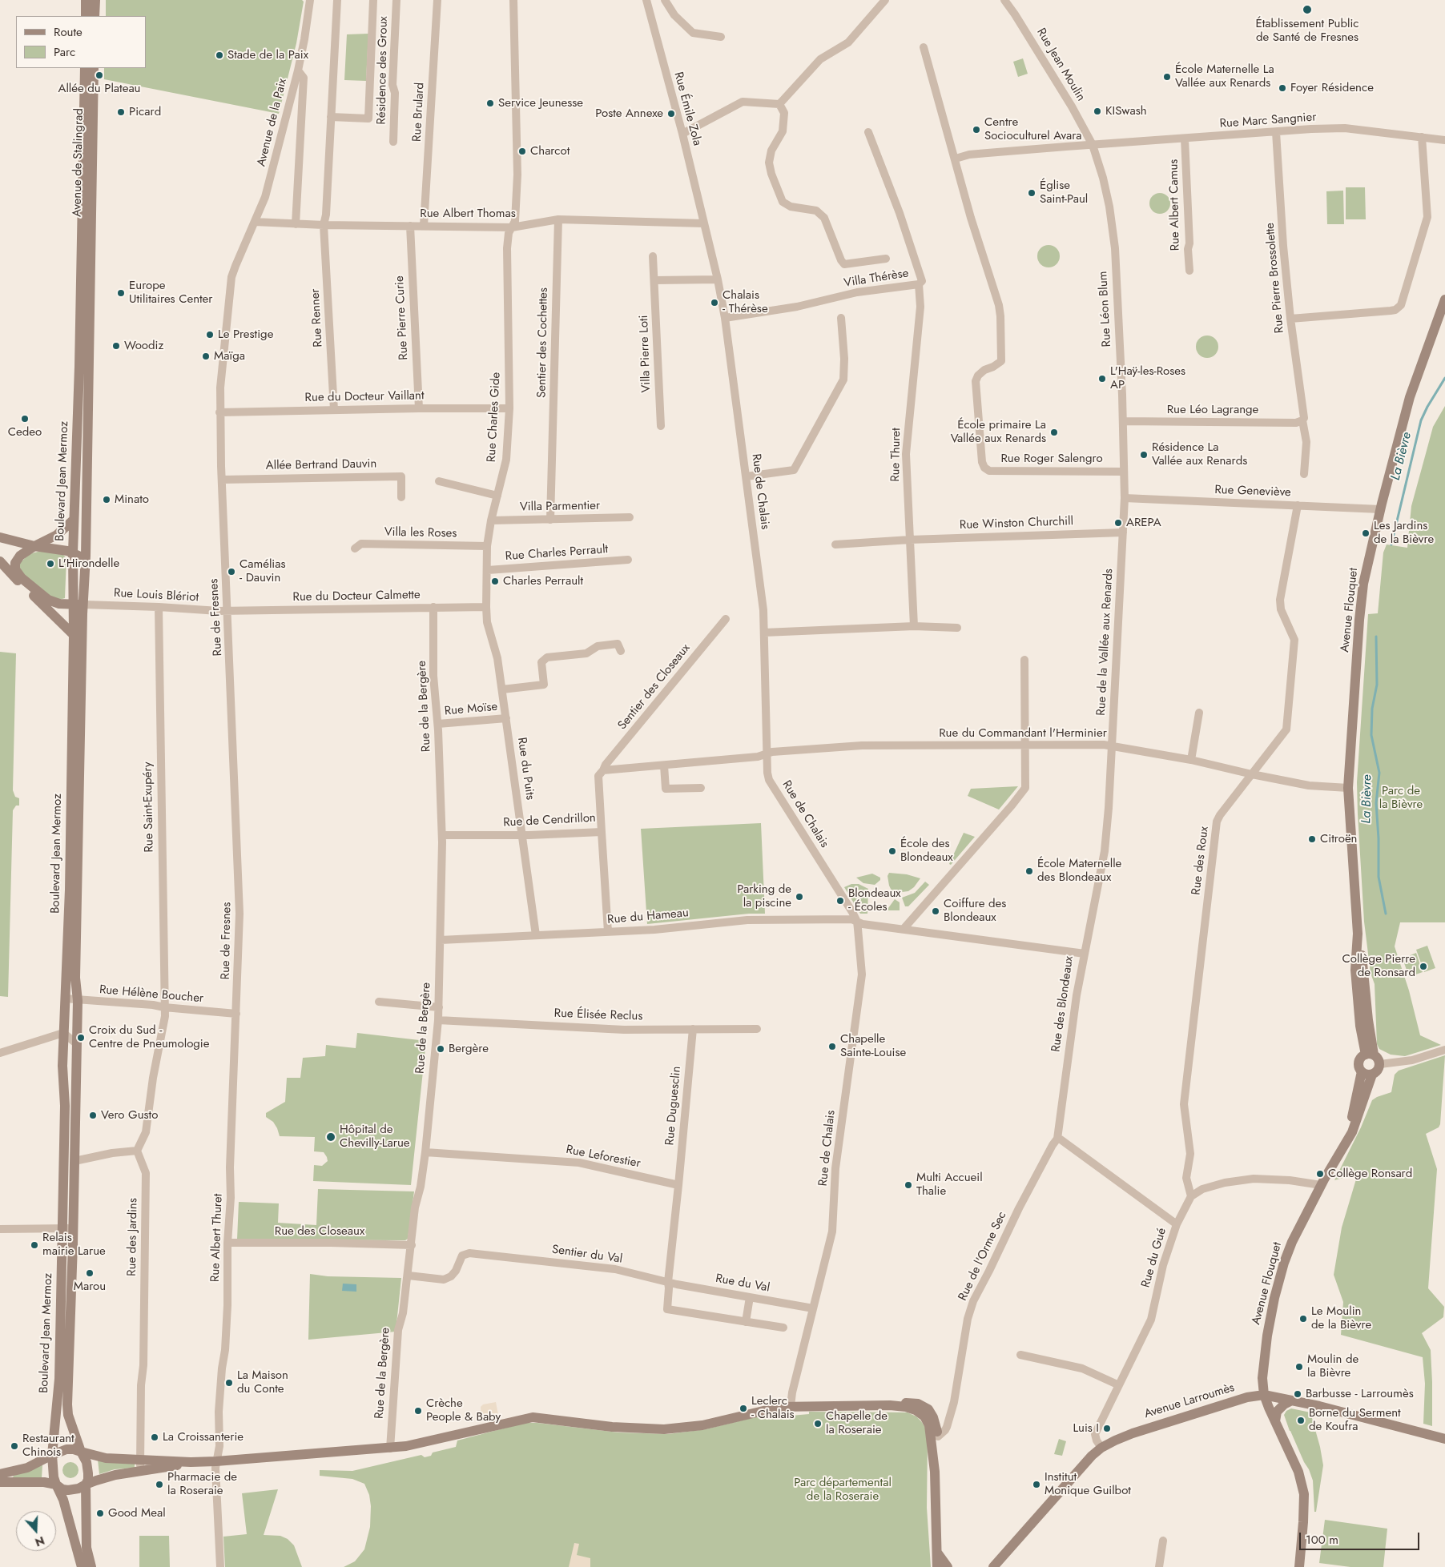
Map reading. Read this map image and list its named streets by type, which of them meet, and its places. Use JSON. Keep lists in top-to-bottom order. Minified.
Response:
{"streets":{"main road":["Avenue de Stalingrad","Boulevard Jean Mermoz","Avenue Flouquet","Avenue Larroumès"],"street":["Rue Jean Moulin","Résidence des Groux","Rue Émile Zola","Rue Brulard","Rue Marc Sangnier","Avenue de la Paix","Rue Albert Camus","Rue Albert Thomas","Rue Pierre Brossolette","Villa Thérèse","Rue Léon Blum","Rue Renner","Rue Pierre Curie","Sentier des Cochettes","Villa Pierre Loti","Rue du Docteur Vaillant","Rue Léo Lagrange","Rue Charles Gide","Rue Thuret","Rue Roger Salengro","Allée Bertrand Dauvin","Rue de Chalais","Rue Geneviève","Villa Parmentier","Rue Winston Churchill","Villa les Roses","Rue Charles Perrault","Rue Louis Blériot","Rue du Docteur Calmette","Rue de Fresnes","Rue de la Vallée aux Renards","Sentier des Closeaux","Rue de la Bergère","Rue Moïse","Rue du Commandant l'Herminier","Rue du Puits","Rue Saint-Exupéry","Rue de Cendrillon","Rue des Roux","Rue du Hameau","Rue Hélène Boucher","Rue des Blondeaux","Rue Élisée Reclus","Rue Duguesclin","Rue Leforestier","Rue des Closeaux","Rue des Jardins","Rue Albert Thuret","Sentier du Val","Rue de l'Orme Sec","Rue du Gué","Rue du Val"]},"crossings":[["Rue Jean Moulin","Rue Marc Sangnier"],["Rue Jean Moulin","Rue Léon Blum"],["Rue Émile Zola","Rue Albert Thomas"],["Rue Émile Zola","Rue de Chalais"],["Rue Brulard","Rue Albert Thomas"],["Rue Marc Sangnier","Rue Albert Camus"],["Rue Marc Sangnier","Rue Pierre Brossolette"],["Rue Marc Sangnier","Rue Léon Blum"],["Rue Marc Sangnier","Rue Roger Salengro"],["Avenue de la Paix","Rue Albert Thomas"],["Avenue de la Paix","Rue de Fresnes"],["Avenue de Stalingrad","Boulevard Jean Mermoz"],["Rue Albert Thomas","Rue Renner"],["Rue Albert Thomas","Rue Pierre Curie"],["Rue Albert Thomas","Sentier des Cochettes"],["Rue Albert Thomas","Rue Charles Gide"],["Rue Albert Thomas","Rue de Chalais"],["Rue Albert Thomas","Rue de Fresnes"],["Rue Pierre Brossolette","Rue Léo Lagrange"],["Villa Thérèse","Rue Thuret"],["Villa Thérèse","Rue de Chalais"],["Rue Léon Blum","Rue Léo Lagrange"],["Rue Léon Blum","Rue Roger Salengro"],["Rue Léon Blum","Rue Geneviève"],["Rue Léon Blum","Rue de la Vallée aux Renards"],["Rue Renner","Rue du Docteur Vaillant"],["Rue Pierre Curie","Rue du Docteur Vaillant"],["Sentier des Cochettes","Villa Parmentier"],["Rue du Docteur Vaillant","Rue Charles Gide"],["Rue du Docteur Vaillant","Rue de Fresnes"],["Rue Charles Gide","Villa Parmentier"],["Rue Charles Gide","Villa les Roses"],["Rue Charles Gide","Rue Charles Perrault"],["Rue Charles Gide","Rue du Docteur Calmette"],["Rue Charles Gide","Rue du Puits"],["Rue Thuret","Rue Winston Churchill"],["Allée Bertrand Dauvin","Rue de Fresnes"],["Boulevard Jean Mermoz","Rue Louis Blériot"],["Boulevard Jean Mermoz","Rue Hélène Boucher"],["Rue de Chalais","Rue du Commandant l'Herminier"],["Rue de Chalais","Rue du Hameau"],["Rue de Chalais","Rue des Blondeaux"],["Rue de Chalais","Rue du Val"],["Rue Geneviève","Avenue Flouquet"],["Rue Geneviève","Rue de la Vallée aux Renards"],["Rue Geneviève","Rue des Roux"],["Rue Winston Churchill","Rue de la Vallée aux Renards"],["Rue Louis Blériot","Rue du Docteur Calmette"],["Rue Louis Blériot","Rue de Fresnes"],["Rue Louis Blériot","Rue Saint-Exupéry"],["Rue du Docteur Calmette","Rue de Fresnes"],["Rue du Docteur Calmette","Rue de la Bergère"],["Rue du Docteur Calmette","Rue du Puits"],["Avenue Flouquet","Rue du Commandant l'Herminier"],["Avenue Flouquet","Avenue Larroumès"],["Rue de Fresnes","Rue Hélène Boucher"],["Rue de Fresnes","Rue Albert Thuret"],["Rue de la Vallée aux Renards","Rue du Commandant l'Herminier"],["Rue de la Vallée aux Renards","Rue des Blondeaux"],["Sentier des Closeaux","Rue de Cendrillon"],["Rue de la Bergère","Rue Moïse"],["Rue de la Bergère","Rue de Cendrillon"],["Rue de la Bergère","Rue du Hameau"],["Rue de la Bergère","Rue Élisée Reclus"],["Rue de la Bergère","Rue Leforestier"],["Rue de la Bergère","Rue des Closeaux"],["Rue de la Bergère","Sentier du Val"],["Rue Moïse","Rue du Puits"],["Rue du Commandant l'Herminier","Rue des Roux"],["Rue du Puits","Rue de Cendrillon"],["Rue du Puits","Rue du Hameau"],["Rue Saint-Exupéry","Rue Hélène Boucher"],["Rue des Roux","Rue du Gué"],["Rue du Hameau","Rue des Blondeaux"],["Rue Hélène Boucher","Rue Albert Thuret"],["Rue des Blondeaux","Rue de l'Orme Sec"],["Rue Élisée Reclus","Rue Duguesclin"],["Rue Duguesclin","Rue Leforestier"],["Rue des Closeaux","Rue Albert Thuret"],["Sentier du Val","Rue du Val"],["Rue du Gué","Avenue Larroumès"]],"water":["La Bièvre"],"parks":["Parc de la Bièvre","Parc départemental de la Roseraie"],"places":["Établissement Public de Santé de Fresnes","Stade de la Paix","Allée du Plateau","École Maternelle La Vallée aux Renards","Foyer Résidence","Service Jeunesse","KISwash","Picard","Poste Annexe","Centre Socioculturel Avara","Charcot","Église Saint-Paul","Europe Utilitaires Center","Chalais - Thérèse","Le Prestige","Woodiz","Maïga","L'Haÿ-les-Roses AP","Cedeo","École primaire La Vallée aux Renards","Résidence La Vallée aux Renards","Minato","AREPA","Les Jardins de la Bièvre","L'Hirondelle","Camélias - Dauvin","Charles Perrault","Citroën","École des Blondeaux","École Maternelle des Blondeaux","Parking de la piscine","Blondeaux - Écoles","Coiffure des Blondeaux","Collège Pierre de Ronsard","Croix du Sud - Centre de Pneumologie","Chapelle Sainte-Louise","Bergère","Vero Gusto","Hôpital de Chevilly-Larue","Collège Ronsard","Multi Accueil Thalie","Relais mairie Larue","Marou","Le Moulin de la Bièvre","Moulin de la Bièvre","La Maison du Conte","Barbusse - Larroumès","Leclerc - Chalais","Crèche People & Baby","Borne du Serment de Koufra","Chapelle de la Roseraie","Luis I","La Croissanterie","Restaurant Chinois","Pharmacie de la Roseraie","Institut Monique Guilbot","Good Meal"],"legend":["Route","Parc"],"scale_bar":"100 m","north":"bottom"}
